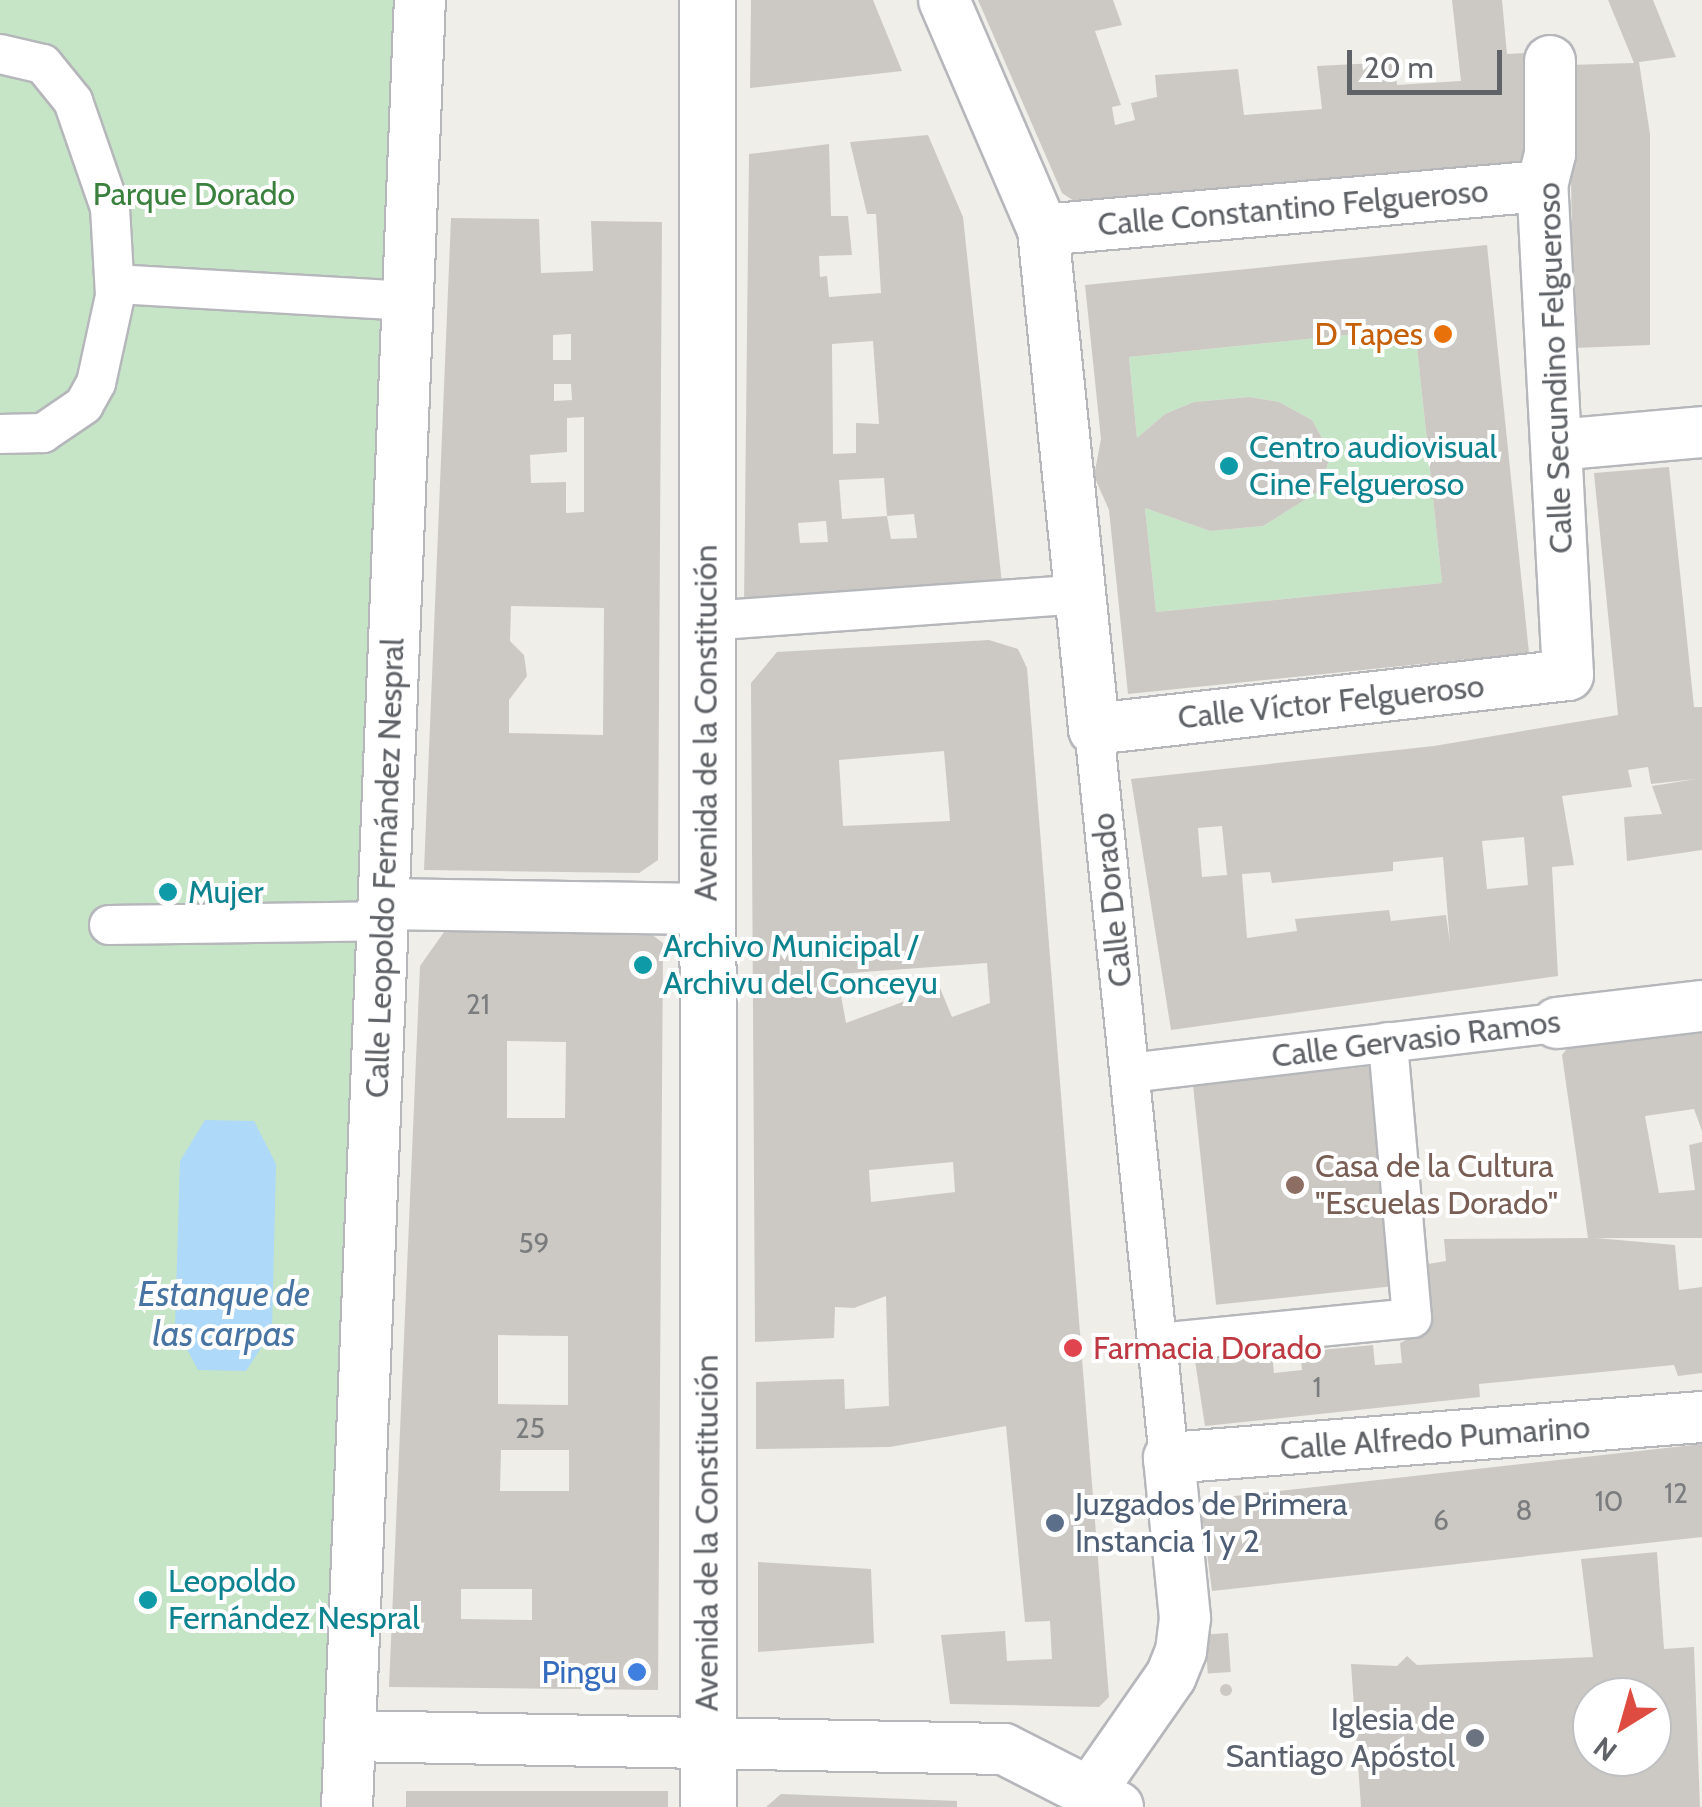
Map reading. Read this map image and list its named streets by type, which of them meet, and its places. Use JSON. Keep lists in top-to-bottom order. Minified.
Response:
{"streets":{"street":["Calle Constantino Felgueroso","Calle Secundino Felgueroso","Calle Víctor Felgueroso","Avenida de la Constitución","Calle Leopoldo Fernández Nespral","Calle Dorado","Calle Gervasio Ramos","Calle Alfredo Pumarino"]},"crossings":[["Calle Constantino Felgueroso","Calle Secundino Felgueroso"],["Calle Constantino Felgueroso","Calle Dorado"],["Calle Secundino Felgueroso","Calle Víctor Felgueroso"],["Calle Víctor Felgueroso","Calle Dorado"],["Calle Dorado","Calle Gervasio Ramos"],["Calle Dorado","Calle Alfredo Pumarino"]],"water":["Estanque de las carpas"],"parks":["Parque Dorado"],"places":["D Tapes","Centro audiovisual Cine Felgueroso","Mujer","Archivo Municipal / Archivu del Conceyu","Casa de la Cultura \"Escuelas Dorado\"","Farmacia Dorado","Juzgados de Primera Instancia 1 y 2","Leopoldo Fernández Nespral","Pingu","Iglesia de Santiago Apóstol"],"house_numbers":["21","59","1","25","12","10","8","6"],"scale_bar":"20 m","north":"bottom left"}
